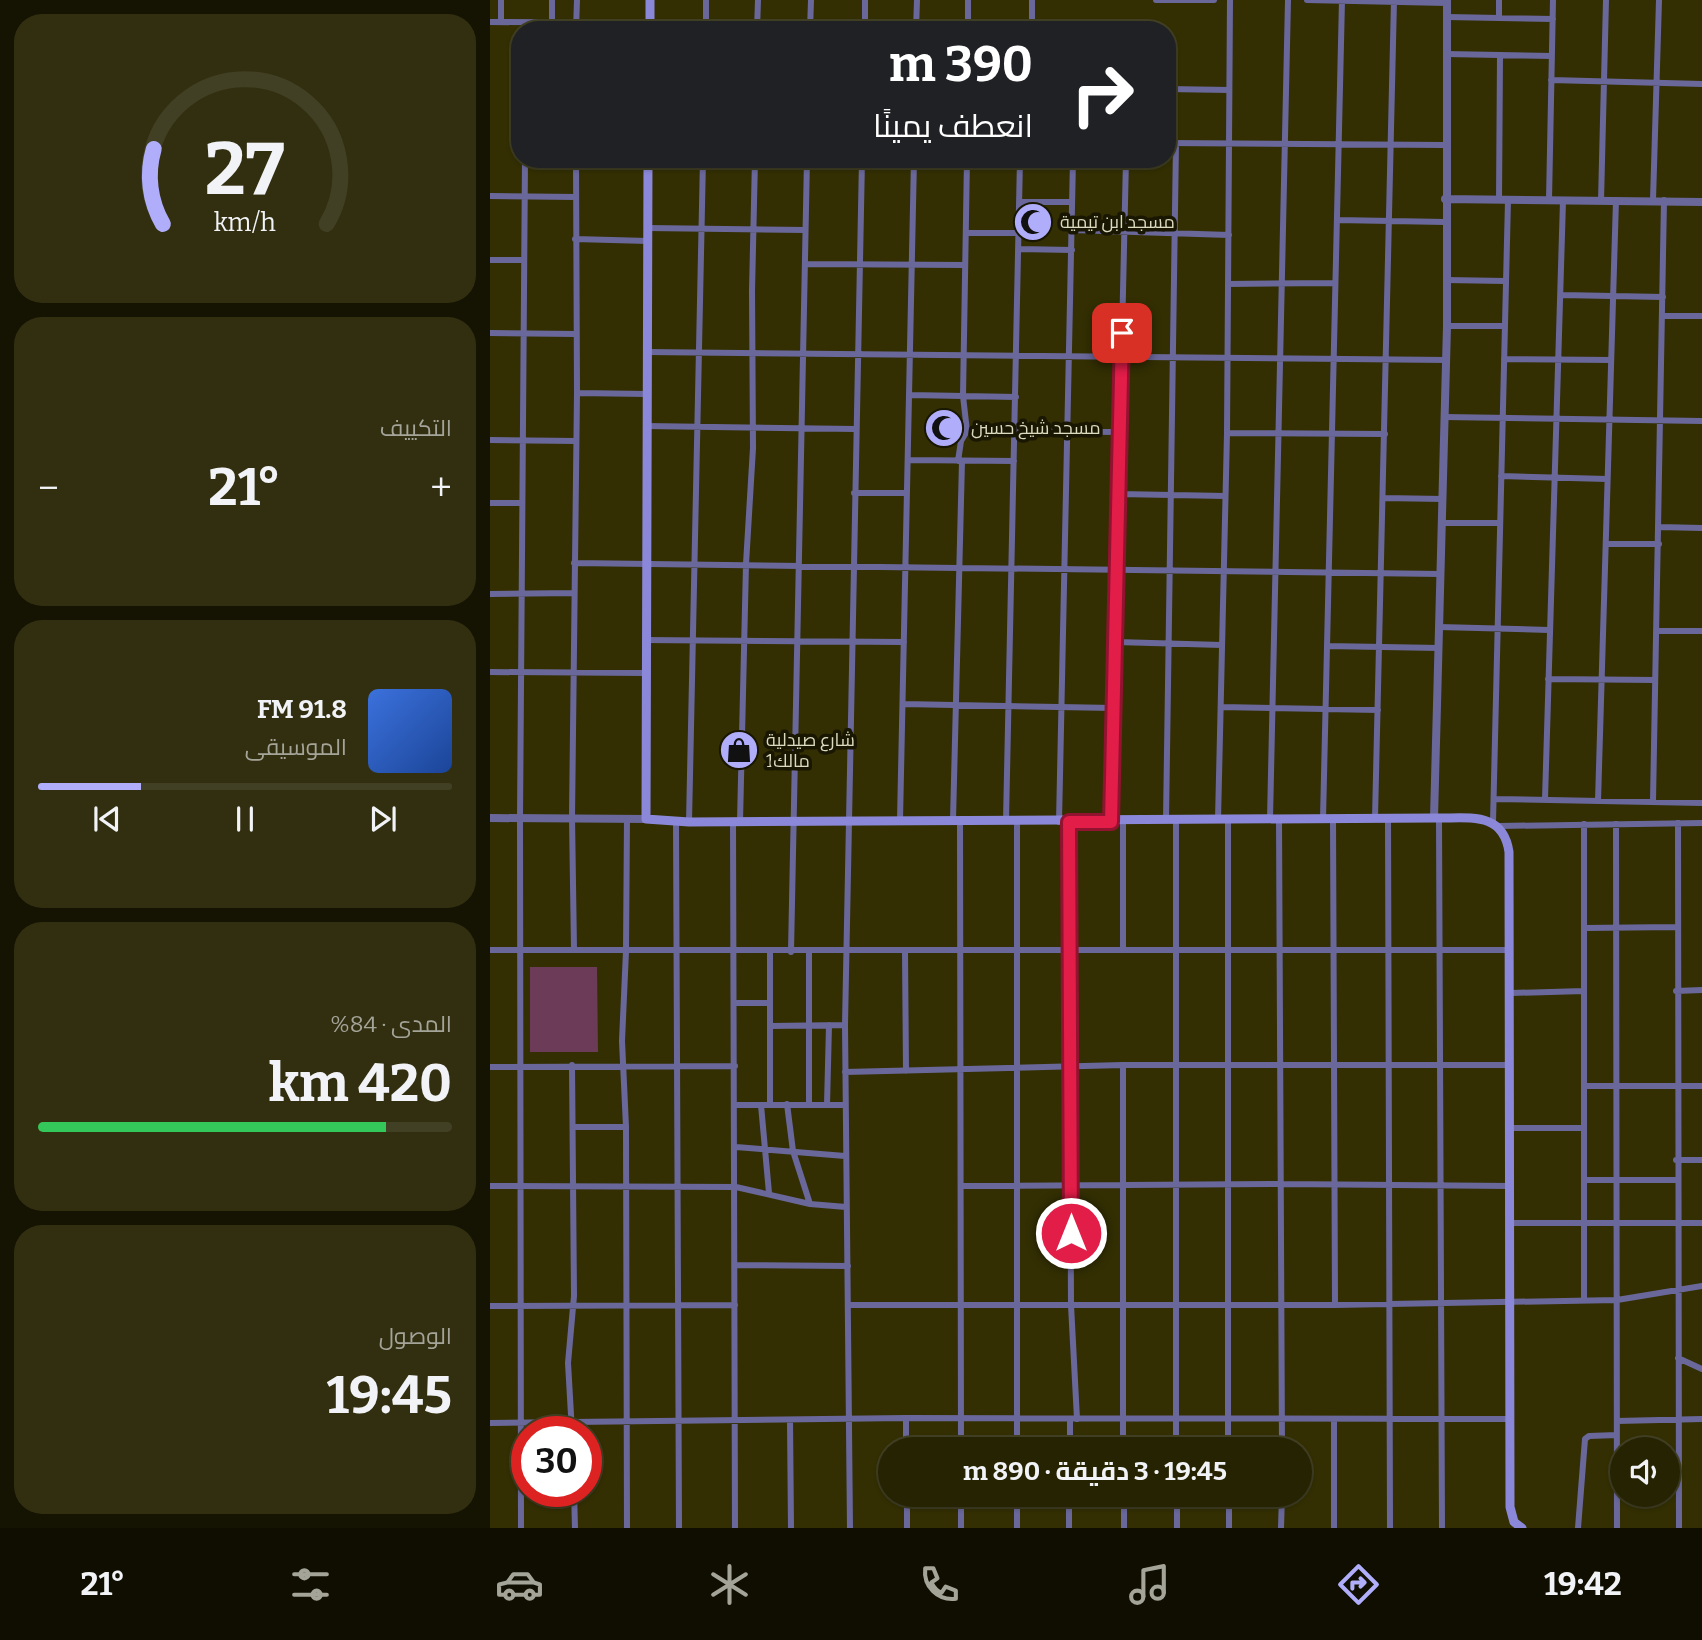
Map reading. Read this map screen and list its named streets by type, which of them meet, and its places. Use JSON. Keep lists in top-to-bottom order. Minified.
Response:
{"places":{"mosque":["مسجد ابن تيمية","مسجد شيخ حسين"],"shop":["شارع صيدلية مالك1"]},"page":{"turn":["390 m","انعطف يمينًا"],"tile":["التكييف",["المدى · 84%","420 km"],["الوصول","19:45"]],"heat":["−","21°","+"],"song":["91.8 FM","الموسيقى"],"limit":"30","trip":"19:45 · 3 دقيقة · 890 m","tabs":["19:42","21°"],"gauge":["27","km/h"]}}
